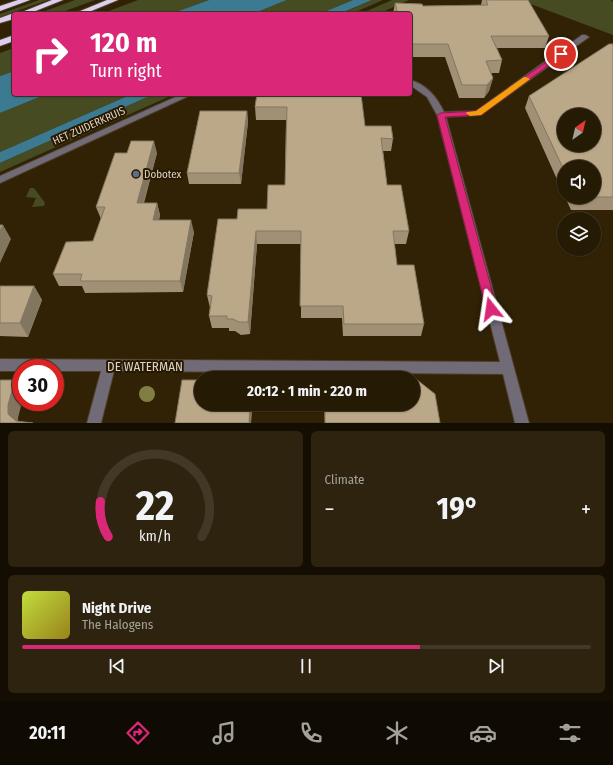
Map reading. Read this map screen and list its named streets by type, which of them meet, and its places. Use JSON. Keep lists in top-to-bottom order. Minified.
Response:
{"streets":{"street":["HET ZUIDERKRUIS","DE WATERMAN"]},"places":["Dobotex"],"north":"top right","page":{"turn":["120 m","Turn right"],"limit":"30","trip":"20:12 · 1 min · 220 m","tile":"Climate","heat":["−","19°","+"],"song":["Night Drive","The Halogens"],"tabs":"20:11","gauge":["22","km/h"]}}
